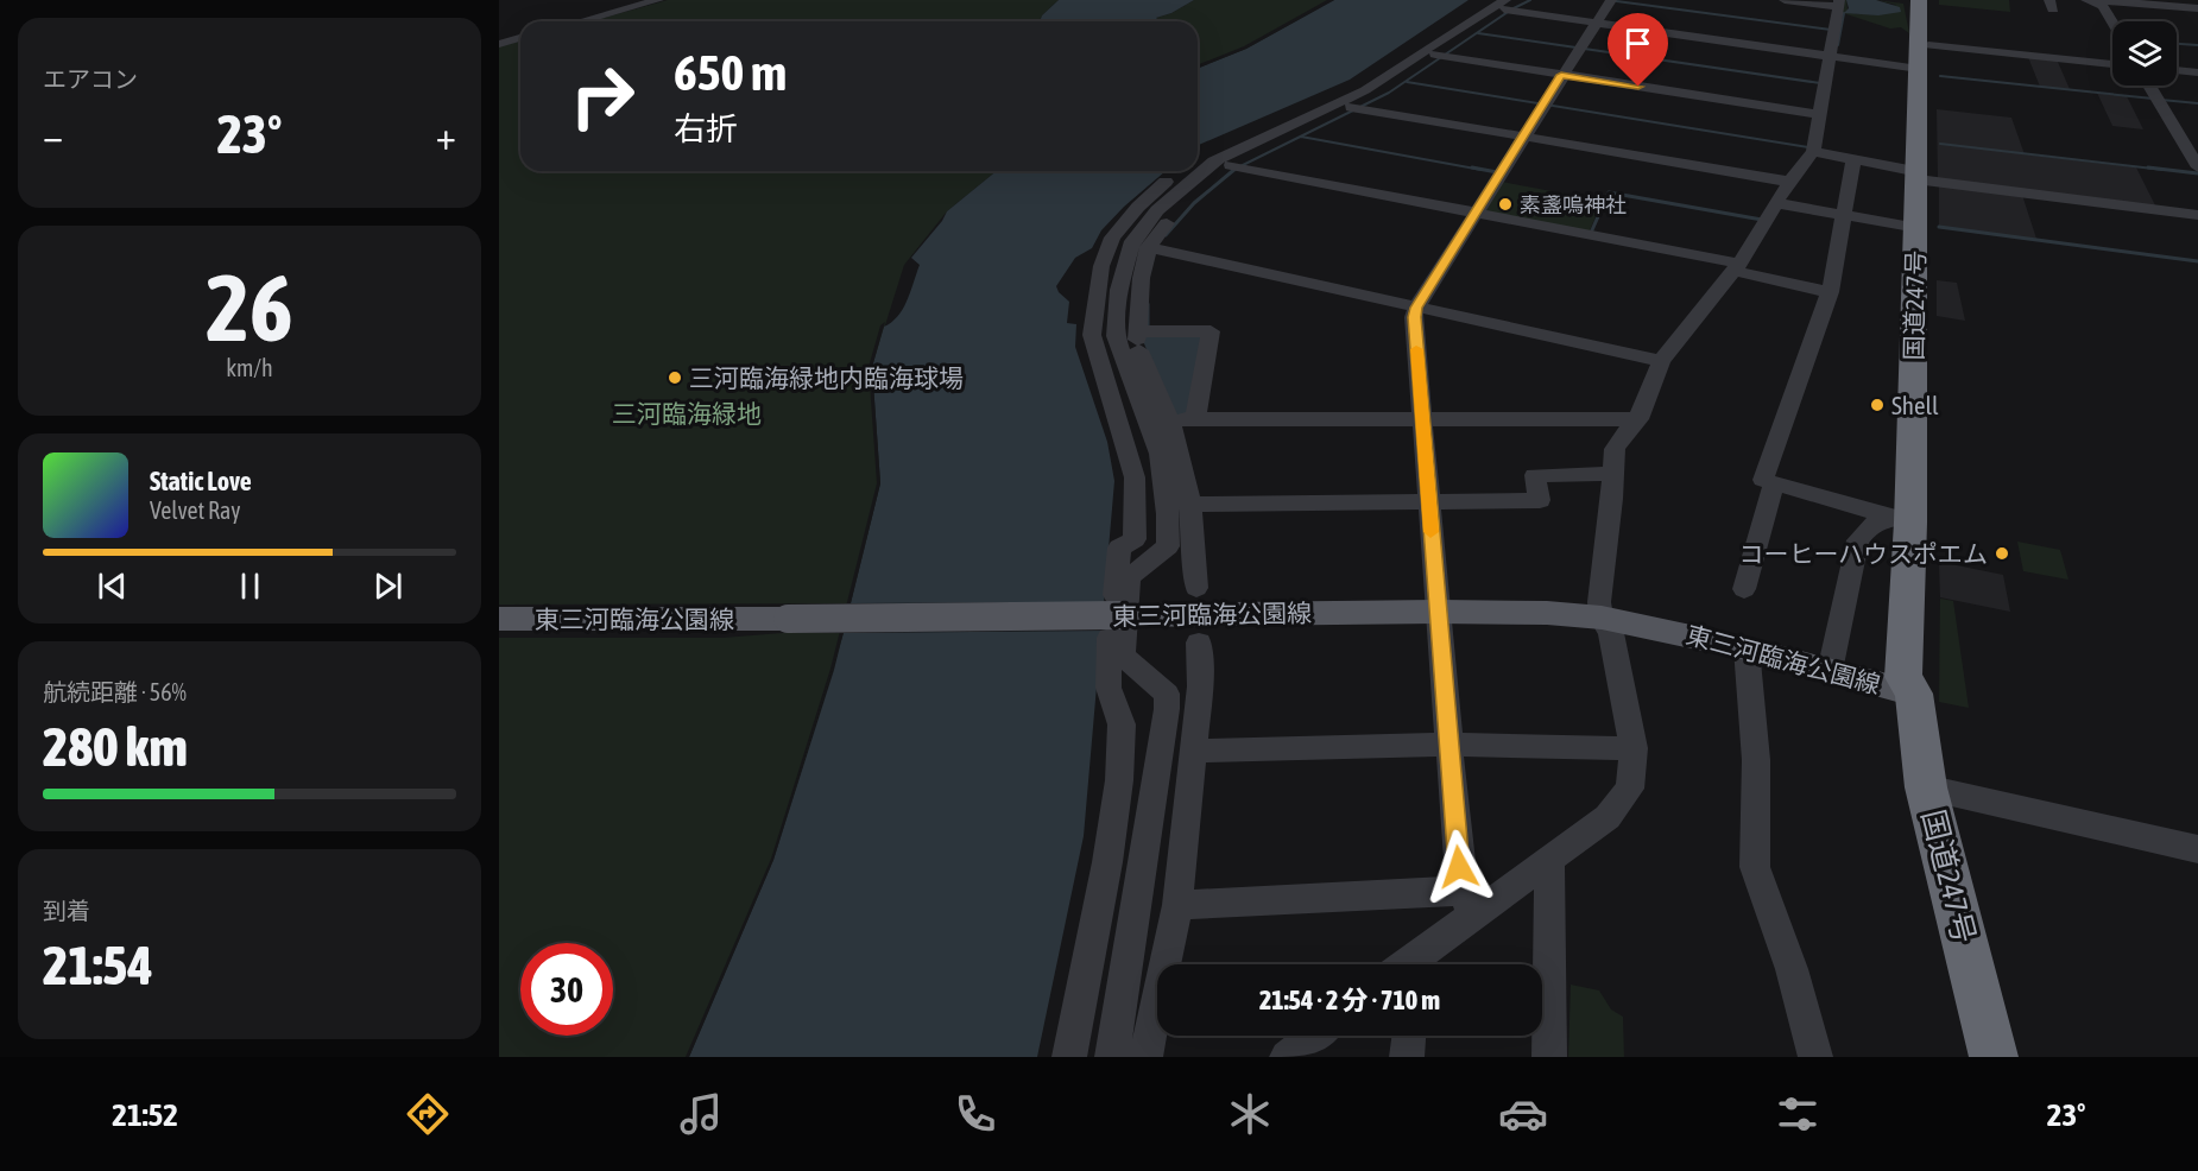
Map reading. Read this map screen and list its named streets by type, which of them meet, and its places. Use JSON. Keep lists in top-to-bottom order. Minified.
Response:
{"streets":{"highway":["国道247号"],"main road":["東三河臨海公園線"]},"crossings":[["国道247号","東三河臨海公園線"]],"parks":["三河臨海緑地"],"places":["素盞嗚神社","三河臨海緑地内臨海球場","Shell","コーヒーハウスポエム"],"page":{"tile":["エアコン",["26","km/h"],["航続距離 · 56%","280 km"],["到着","21:54"]],"turn":["650 m","右折"],"heat":["−","23°","+"],"song":["Static Love","Velvet Ray"],"limit":"30","trip":"21:54 · 2 分 · 710 m","tabs":["21:52","23°"]}}
